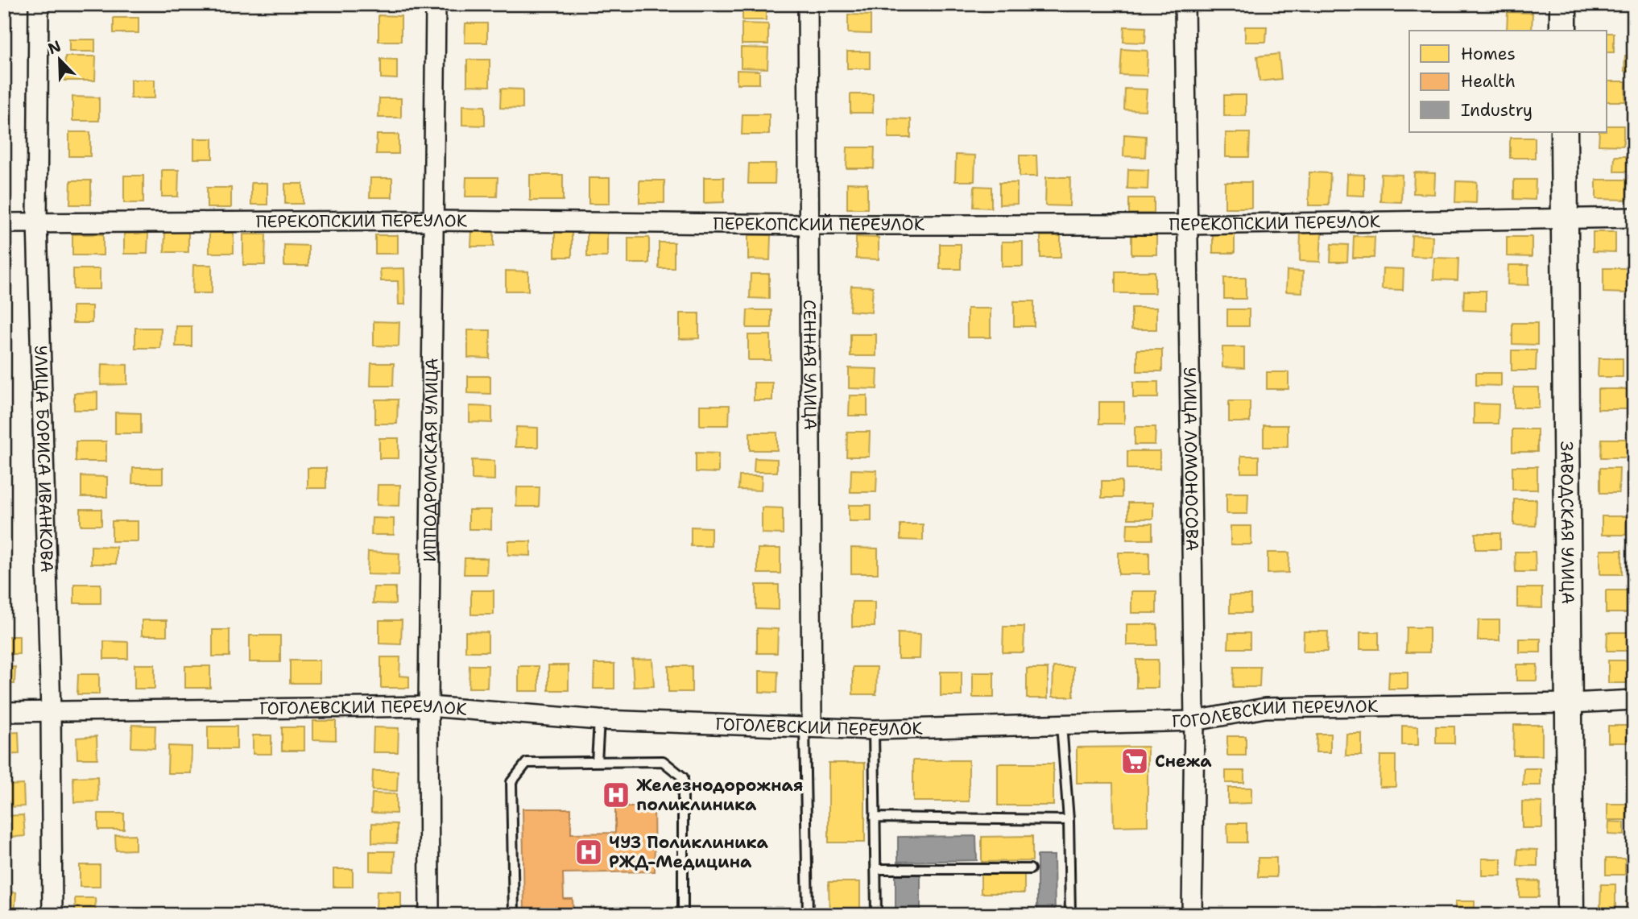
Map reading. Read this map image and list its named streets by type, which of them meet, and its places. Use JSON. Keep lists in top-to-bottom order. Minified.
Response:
{"streets":{"main road":["ЗАВОДСКАЯ УЛИЦА"],"street":["ПЕРЕКОПСКИЙ ПЕРЕУЛОК","СЕННАЯ УЛИЦА","ИППОДРОМСКАЯ УЛИЦА","УЛИЦА ЛОМОНОСОВА","УЛИЦА БОРИСА ИВАНКОВА","ГОГОЛЕВСКИЙ ПЕРЕУЛОК"]},"crossings":[["ПЕРЕКОПСКИЙ ПЕРЕУЛОК","СЕННАЯ УЛИЦА"],["ПЕРЕКОПСКИЙ ПЕРЕУЛОК","ИППОДРОМСКАЯ УЛИЦА"],["ПЕРЕКОПСКИЙ ПЕРЕУЛОК","УЛИЦА ЛОМОНОСОВА"],["ПЕРЕКОПСКИЙ ПЕРЕУЛОК","УЛИЦА БОРИСА ИВАНКОВА"],["ПЕРЕКОПСКИЙ ПЕРЕУЛОК","ЗАВОДСКАЯ УЛИЦА"],["СЕННАЯ УЛИЦА","ГОГОЛЕВСКИЙ ПЕРЕУЛОК"],["ИППОДРОМСКАЯ УЛИЦА","ГОГОЛЕВСКИЙ ПЕРЕУЛОК"],["УЛИЦА ЛОМОНОСОВА","ГОГОЛЕВСКИЙ ПЕРЕУЛОК"],["УЛИЦА БОРИСА ИВАНКОВА","ГОГОЛЕВСКИЙ ПЕРЕУЛОК"],["ЗАВОДСКАЯ УЛИЦА","ГОГОЛЕВСКИЙ ПЕРЕУЛОК"]],"places":{"supermarket":["Снежа"],"hospital":["Железнодорожная поликлиника","ЧУЗ Поликлиника РЖД-Медицина"]},"legend":["Homes","Health","Industry"],"north":"top left"}
